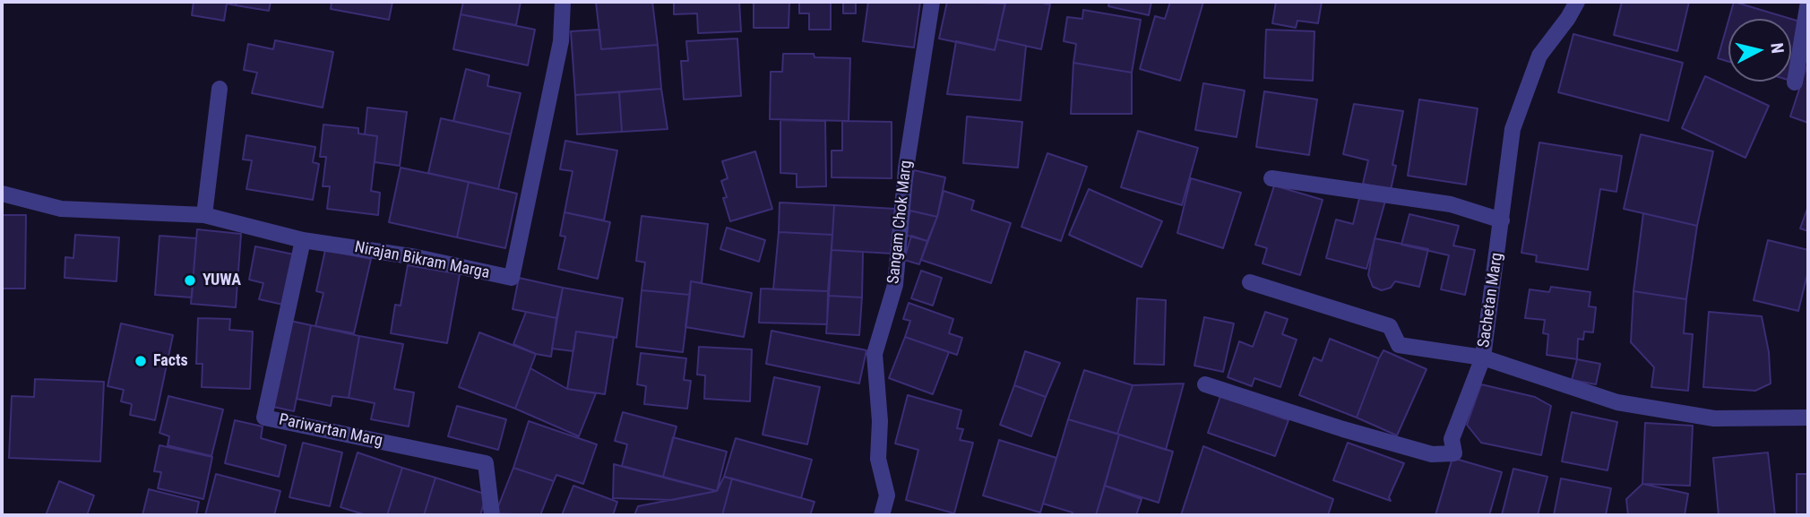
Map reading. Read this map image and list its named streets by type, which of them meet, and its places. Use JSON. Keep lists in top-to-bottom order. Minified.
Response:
{"streets":{"street":["Sangam Chok Marg","Nirajan Bikram Marga","Sachetan Marg","Pariwartan Marg"]},"crossings":[["Nirajan Bikram Marga","Pariwartan Marg"]],"places":["YUWA","Facts"],"north":"right"}
